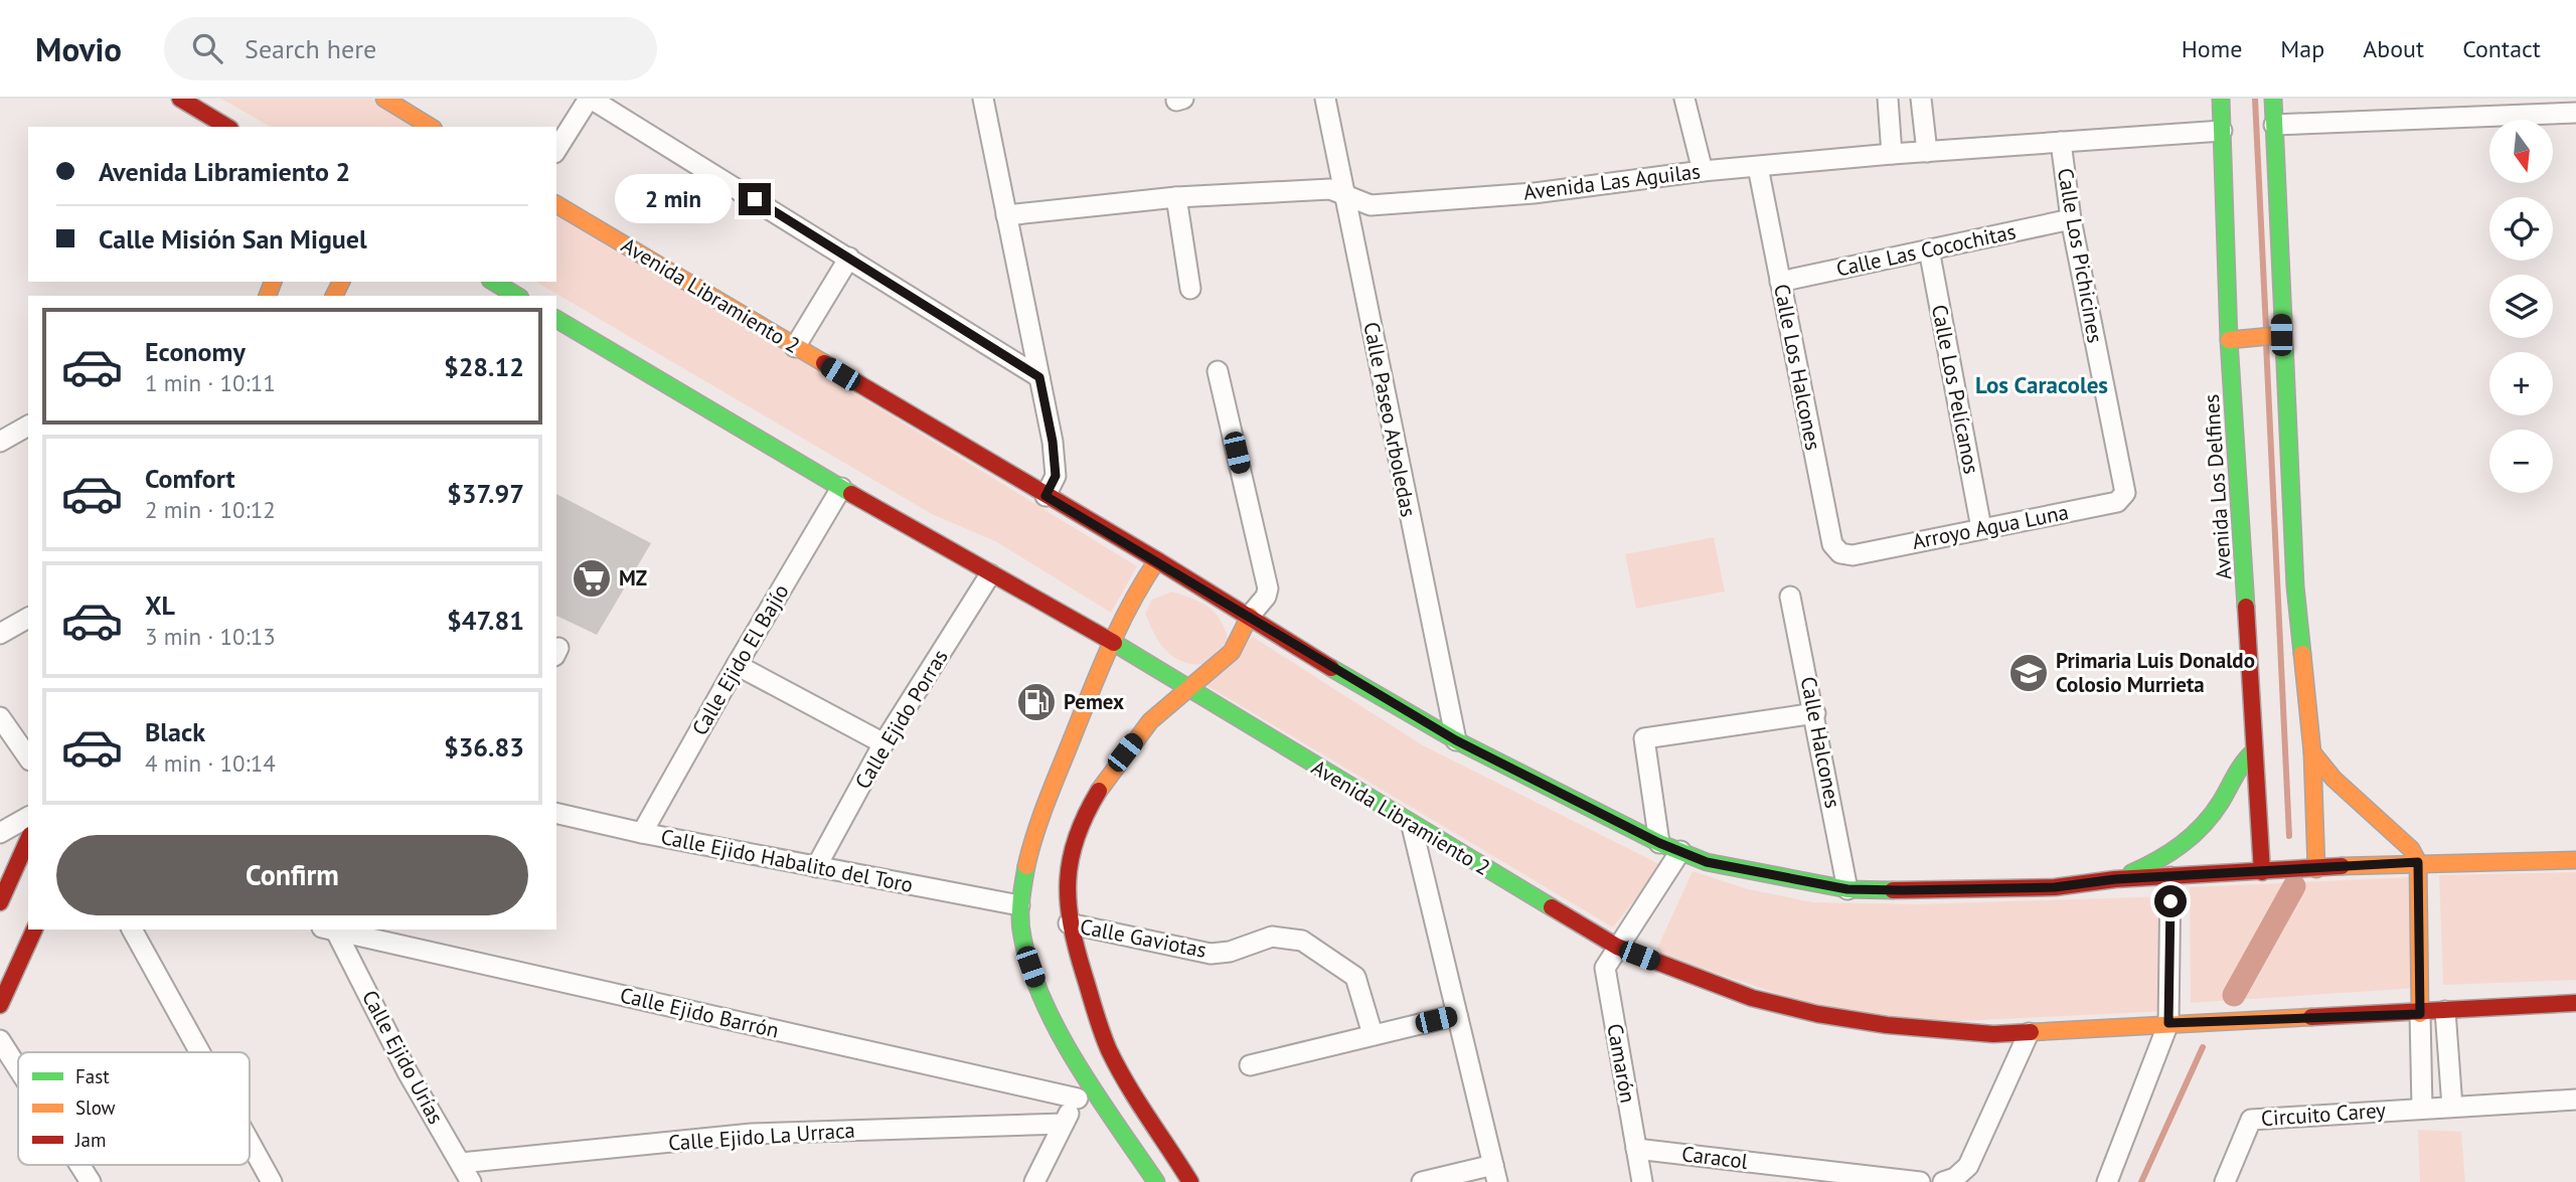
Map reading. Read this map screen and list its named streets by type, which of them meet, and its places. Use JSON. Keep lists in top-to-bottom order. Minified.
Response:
{"streets":{"main road":["Avenida Libramiento 2","Avenida Los Delfines"],"street":["Avenida Las Aguilas","Calle Las Cocochitas","Calle Los Pichicines","Calle Los Halcones","Calle Los Pelícanos","Calle Paseo Arboledas","Arroyo Agua Luna","Calle Ejido El Bajío","Calle Ejido Porras","Calle Halcones","Calle Ejido Habalito del Toro","Calle Gaviotas","Calle Ejido Barrón","Calle Ejido Urías","Camarón","Circuito Carey","Calle Ejido La Urraca","Caracol"]},"crossings":[["Avenida Las Aguilas","Calle Los Pichicines"],["Avenida Las Aguilas","Calle Los Halcones"],["Avenida Las Aguilas","Calle Paseo Arboledas"],["Avenida Las Aguilas","Avenida Los Delfines"],["Calle Las Cocochitas","Calle Los Pichicines"],["Calle Las Cocochitas","Calle Los Halcones"],["Calle Las Cocochitas","Calle Los Pelícanos"],["Calle Los Pichicines","Arroyo Agua Luna"],["Avenida Libramiento 2","Calle Paseo Arboledas"],["Avenida Libramiento 2","Avenida Los Delfines"],["Avenida Libramiento 2","Calle Ejido El Bajío"],["Avenida Libramiento 2","Calle Ejido Porras"],["Avenida Libramiento 2","Calle Halcones"],["Avenida Libramiento 2","Camarón"],["Calle Los Halcones","Arroyo Agua Luna"],["Calle Los Pelícanos","Arroyo Agua Luna"],["Calle Ejido El Bajío","Calle Ejido Habalito del Toro"],["Calle Ejido Porras","Calle Ejido Habalito del Toro"],["Calle Ejido Barrón","Calle Ejido Urías"],["Calle Ejido Urías","Calle Ejido La Urraca"],["Camarón","Caracol"]],"districts":["Los Caracoles"],"places":{"supermarket":["MZ"],"school or university":["Primaria Luis Donaldo Colosio Murrieta"],"fuel station":["Pemex"]},"legend":["Fast","Slow","Jam"],"north":"bottom","page":{"header":"Movio","search":"Search here","nav":["Home","Map","About","Contact"],"map_buttons":["+","−"],"banner":["Avenida Libramiento 2","Calle Misión San Miguel"],"bubble":"2 min","list":[{"name":"Economy","note":"1 min · 10:11","value":"$28.12"},{"name":"Comfort","note":"2 min · 10:12","value":"$37.97"},{"name":"XL","note":"3 min · 10:13","value":"$47.81"},{"name":"Black","note":"4 min · 10:14","value":"$36.83"}],"buttons":"Confirm"}}
